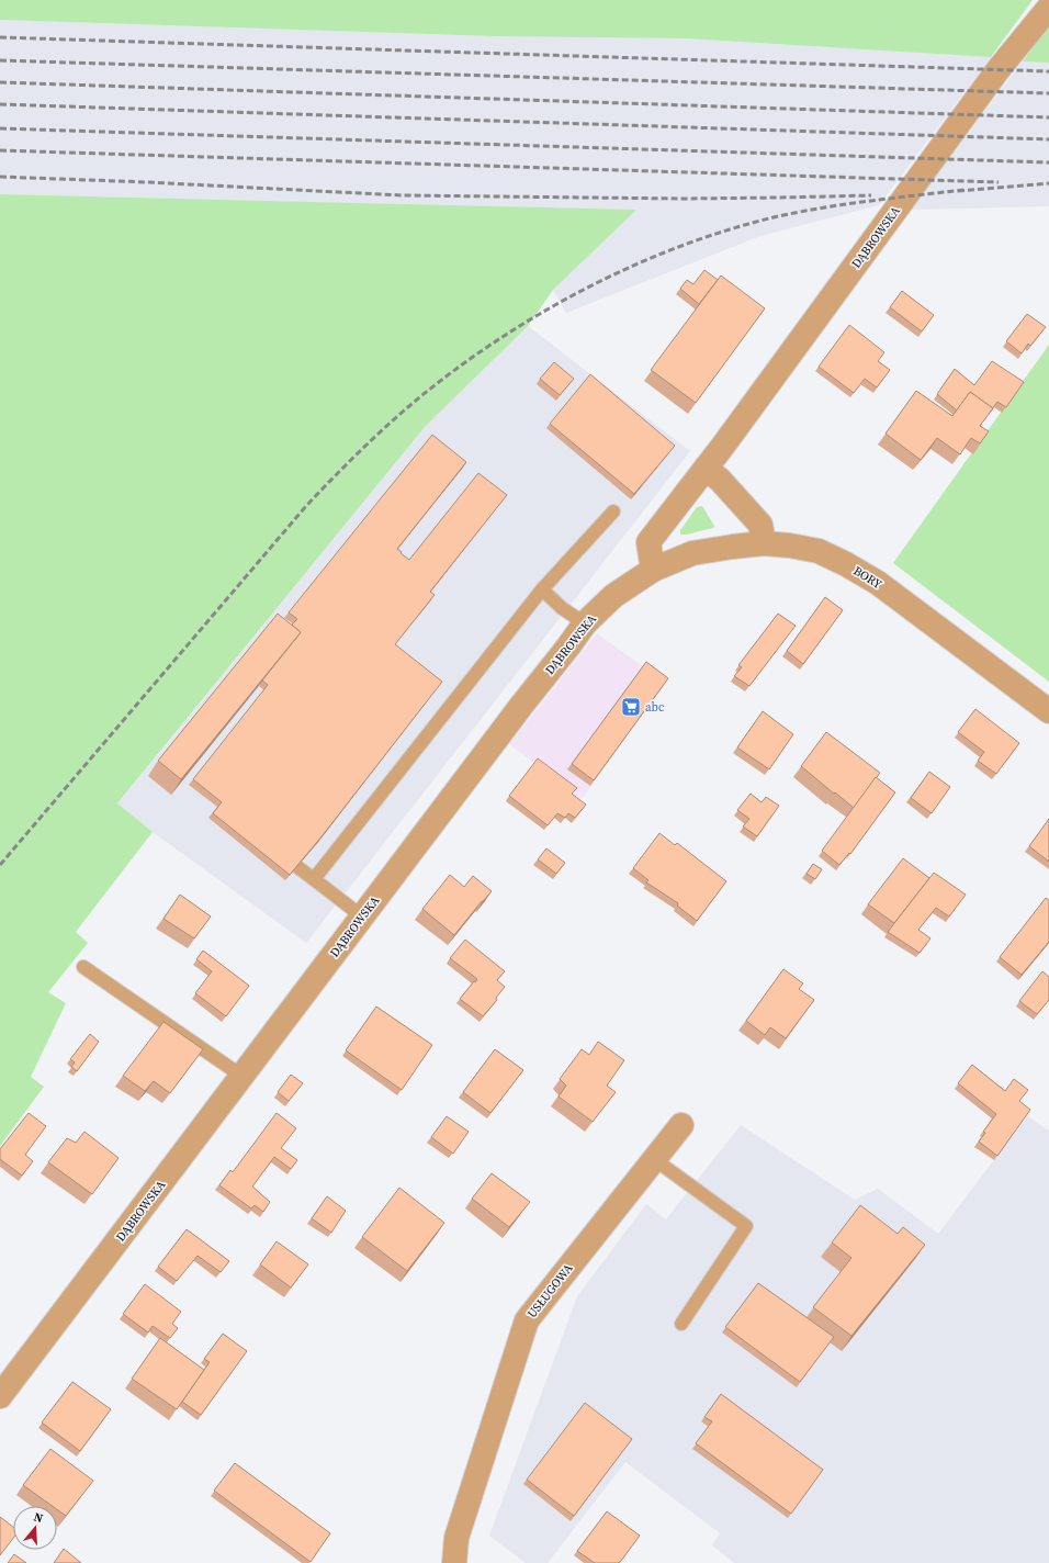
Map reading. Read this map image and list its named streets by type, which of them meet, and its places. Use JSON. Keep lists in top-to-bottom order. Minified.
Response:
{"streets":{"street":["DĄBROWSKA","BORY","USŁUGOWA"]},"crossings":[["DĄBROWSKA","BORY"]],"places":{"supermarket":["abc"]},"north":"top"}
